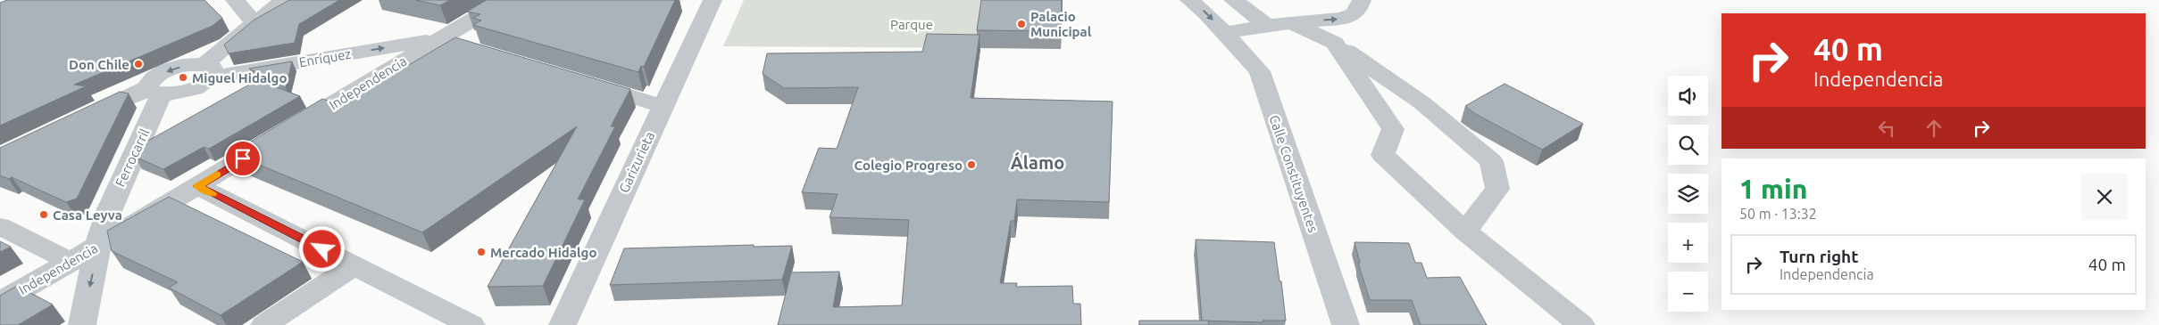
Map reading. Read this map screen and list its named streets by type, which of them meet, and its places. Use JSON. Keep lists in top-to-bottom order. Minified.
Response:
{"streets":{"street":["Enríquez","Independencia","Ferrocarril","Garizurieta","Calle Constituyentes"]},"crossings":[["Enríquez","Independencia"],["Independencia","Ferrocarril"]],"one_way":["Enríquez"],"districts":["Álamo"],"parks":["Parque"],"places":["Palacio Municipal","Don Chile","Miguel Hidalgo","Colegio Progreso","Casa Leyva","Mercado Hidalgo"],"page":{"turn":["40 m","Independencia"],"map_buttons":["+","−"],"heading":["1 min","50 m · 13:32"],"list":[{"name":"Turn right","note":"Independencia","value":"40 m"}]}}
